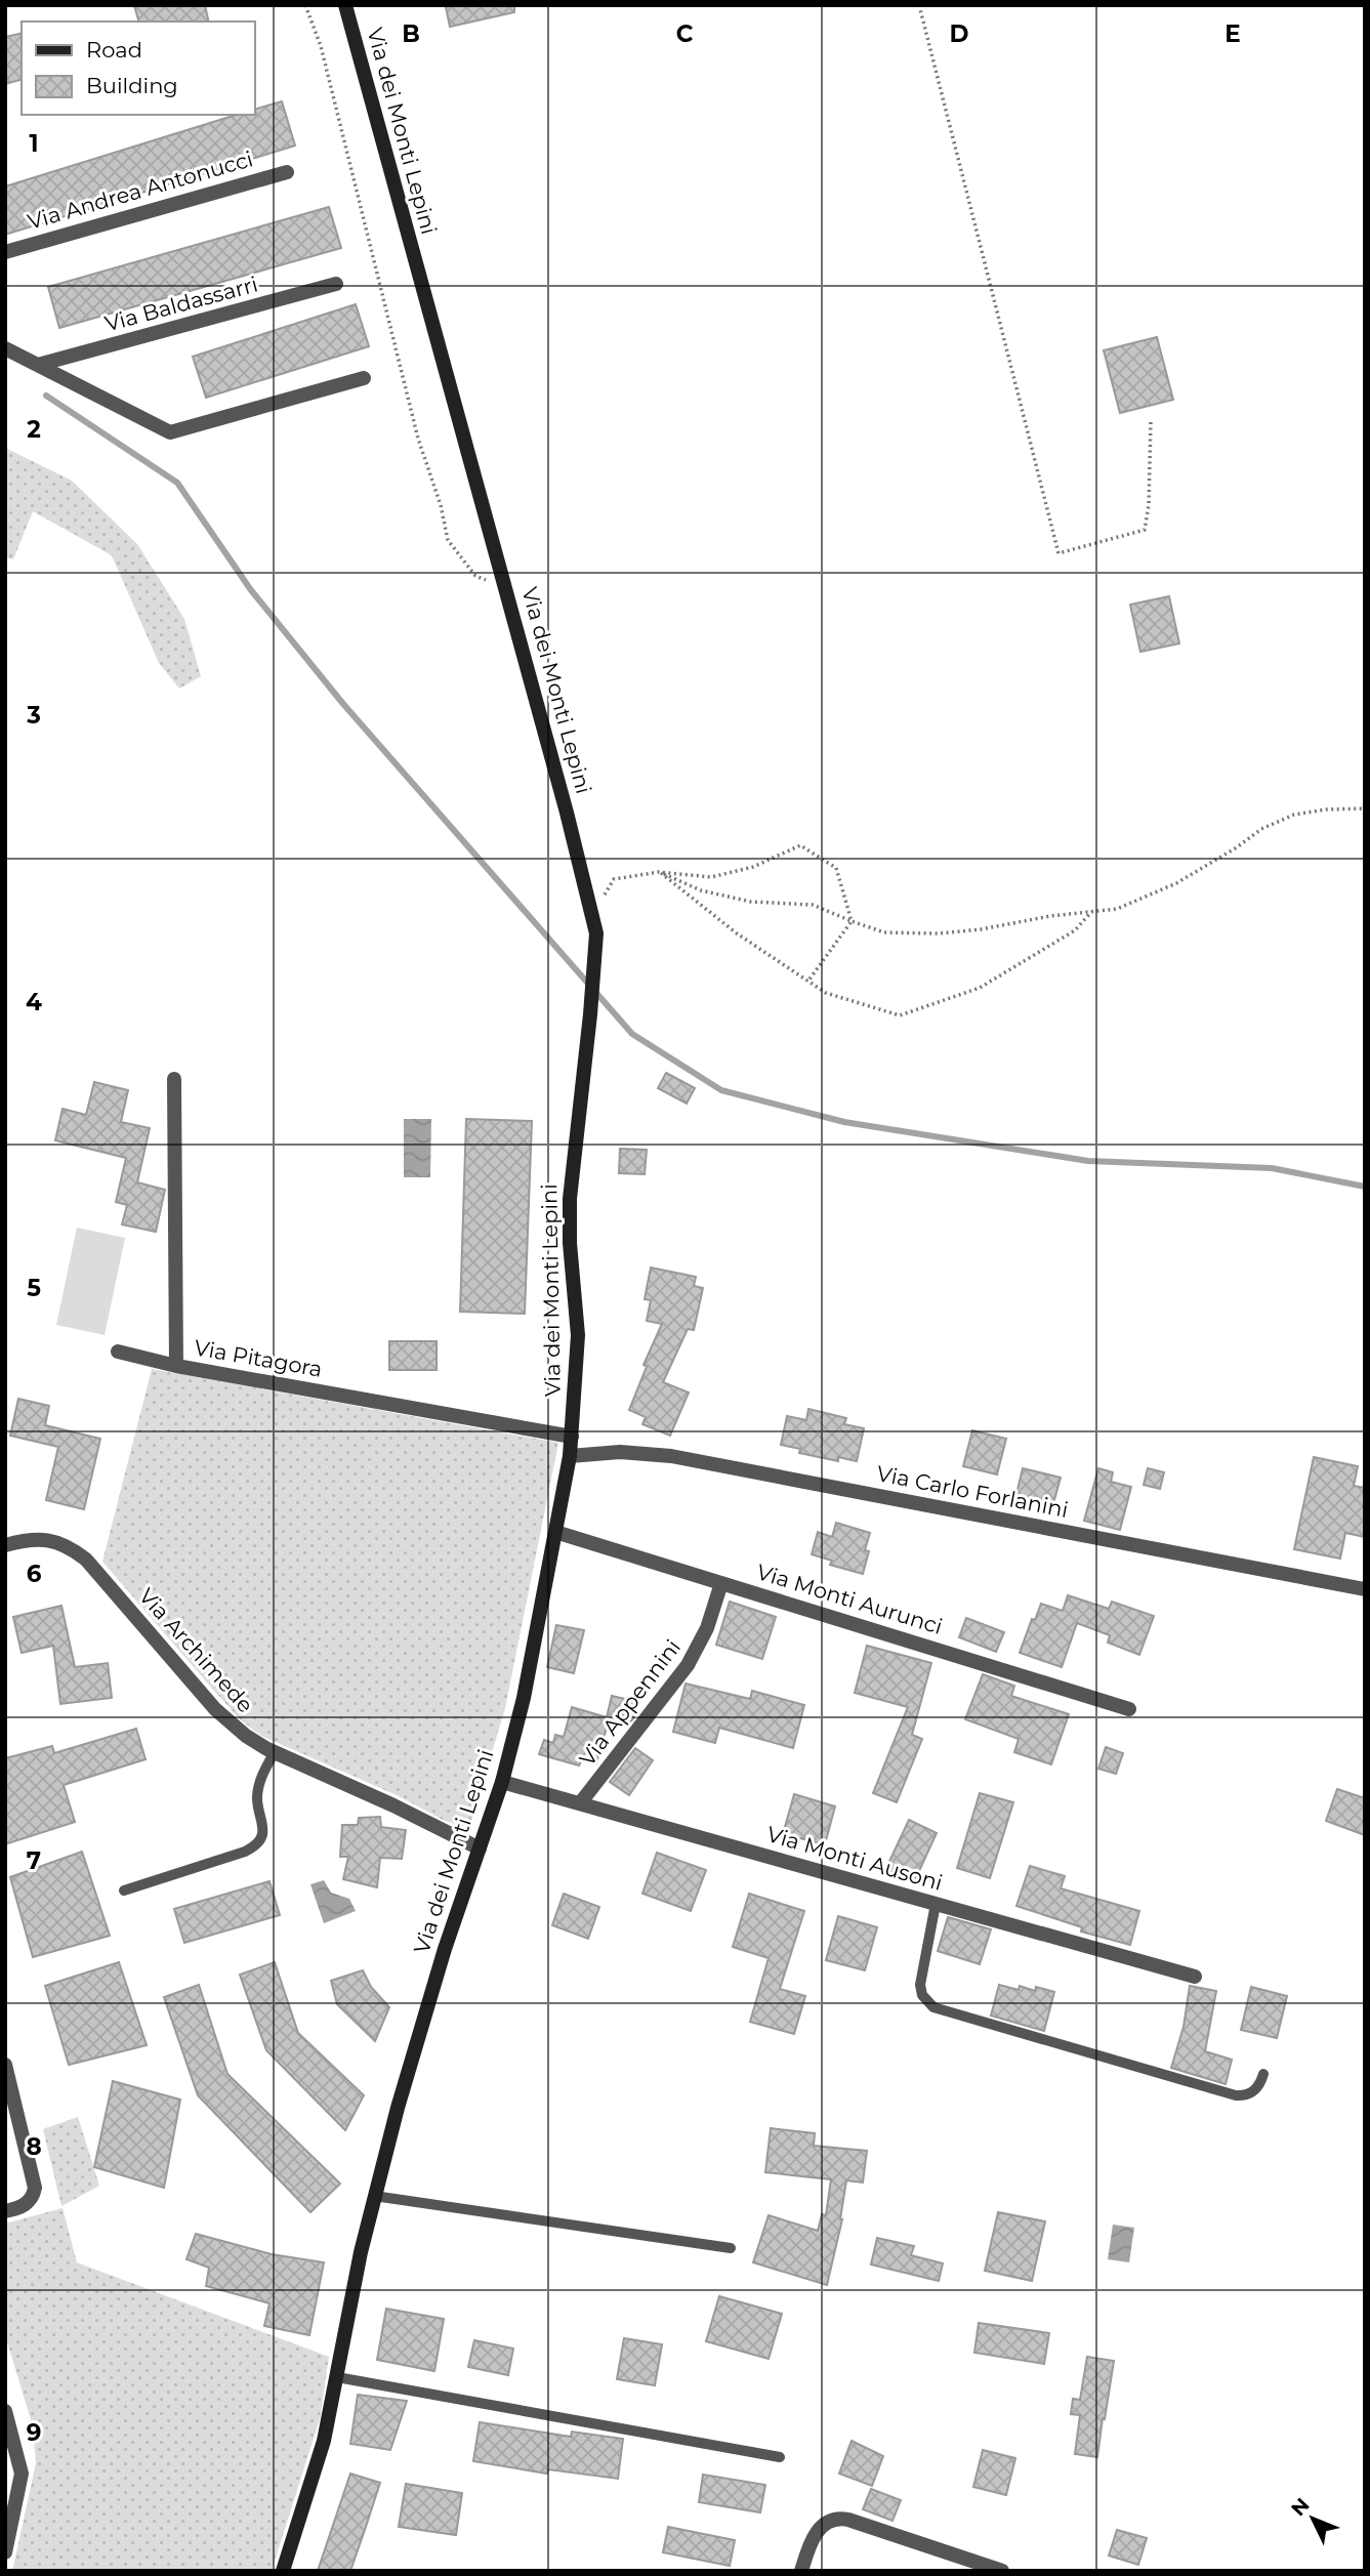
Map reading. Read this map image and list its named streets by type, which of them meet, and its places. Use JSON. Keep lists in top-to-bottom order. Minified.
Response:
{"streets":{"street":["Via dei Monti Lepini","Via Andrea Antonucci","Via Baldassarri","Via Pitagora","Via Carlo Forlanini","Via Monti Aurunci","Via Archimede","Via Appennini","Via Monti Ausoni"]},"crossings":[["Via dei Monti Lepini","Via Pitagora"],["Via dei Monti Lepini","Via Carlo Forlanini"],["Via dei Monti Lepini","Via Monti Aurunci"],["Via dei Monti Lepini","Via Archimede"],["Via dei Monti Lepini","Via Monti Ausoni"],["Via Monti Aurunci","Via Appennini"],["Via Appennini","Via Monti Ausoni"]],"legend":["Road","Building"],"north":"top left","grid":{"columns":["B","C","D","E"],"rows":["1","2","3","4","5","6","7","8","9"]}}
